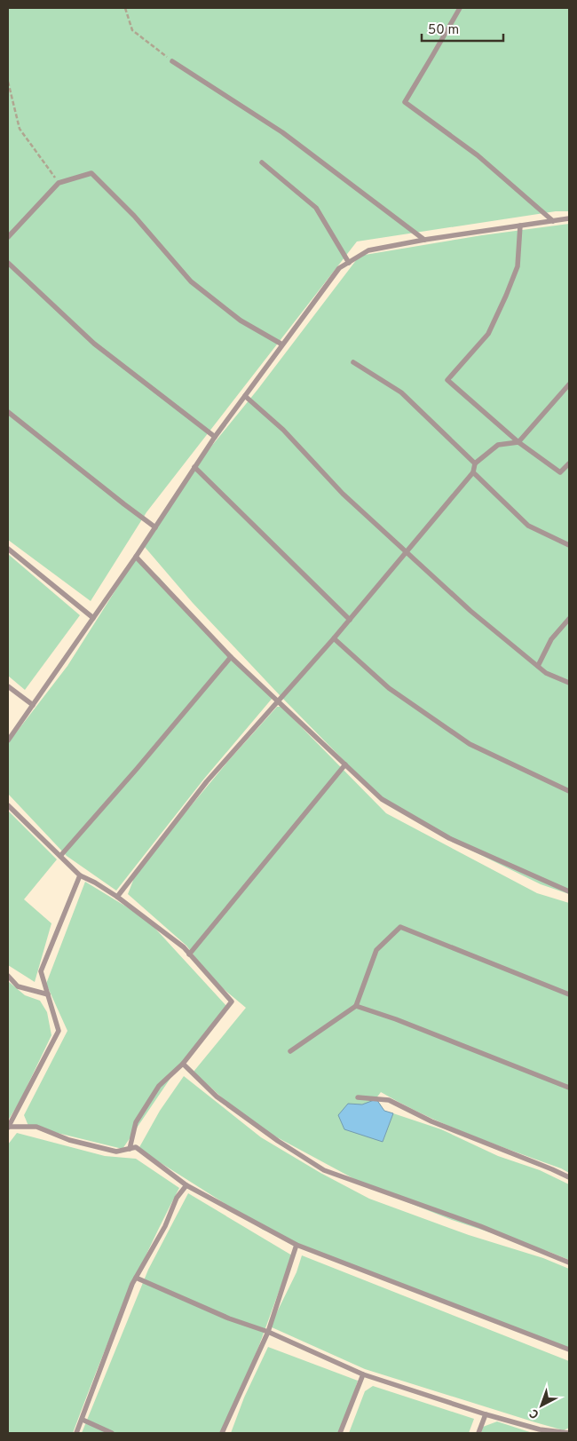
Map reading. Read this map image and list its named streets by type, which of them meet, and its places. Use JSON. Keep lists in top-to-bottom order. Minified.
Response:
{"scale_bar":"50 m","north":"bottom left"}
